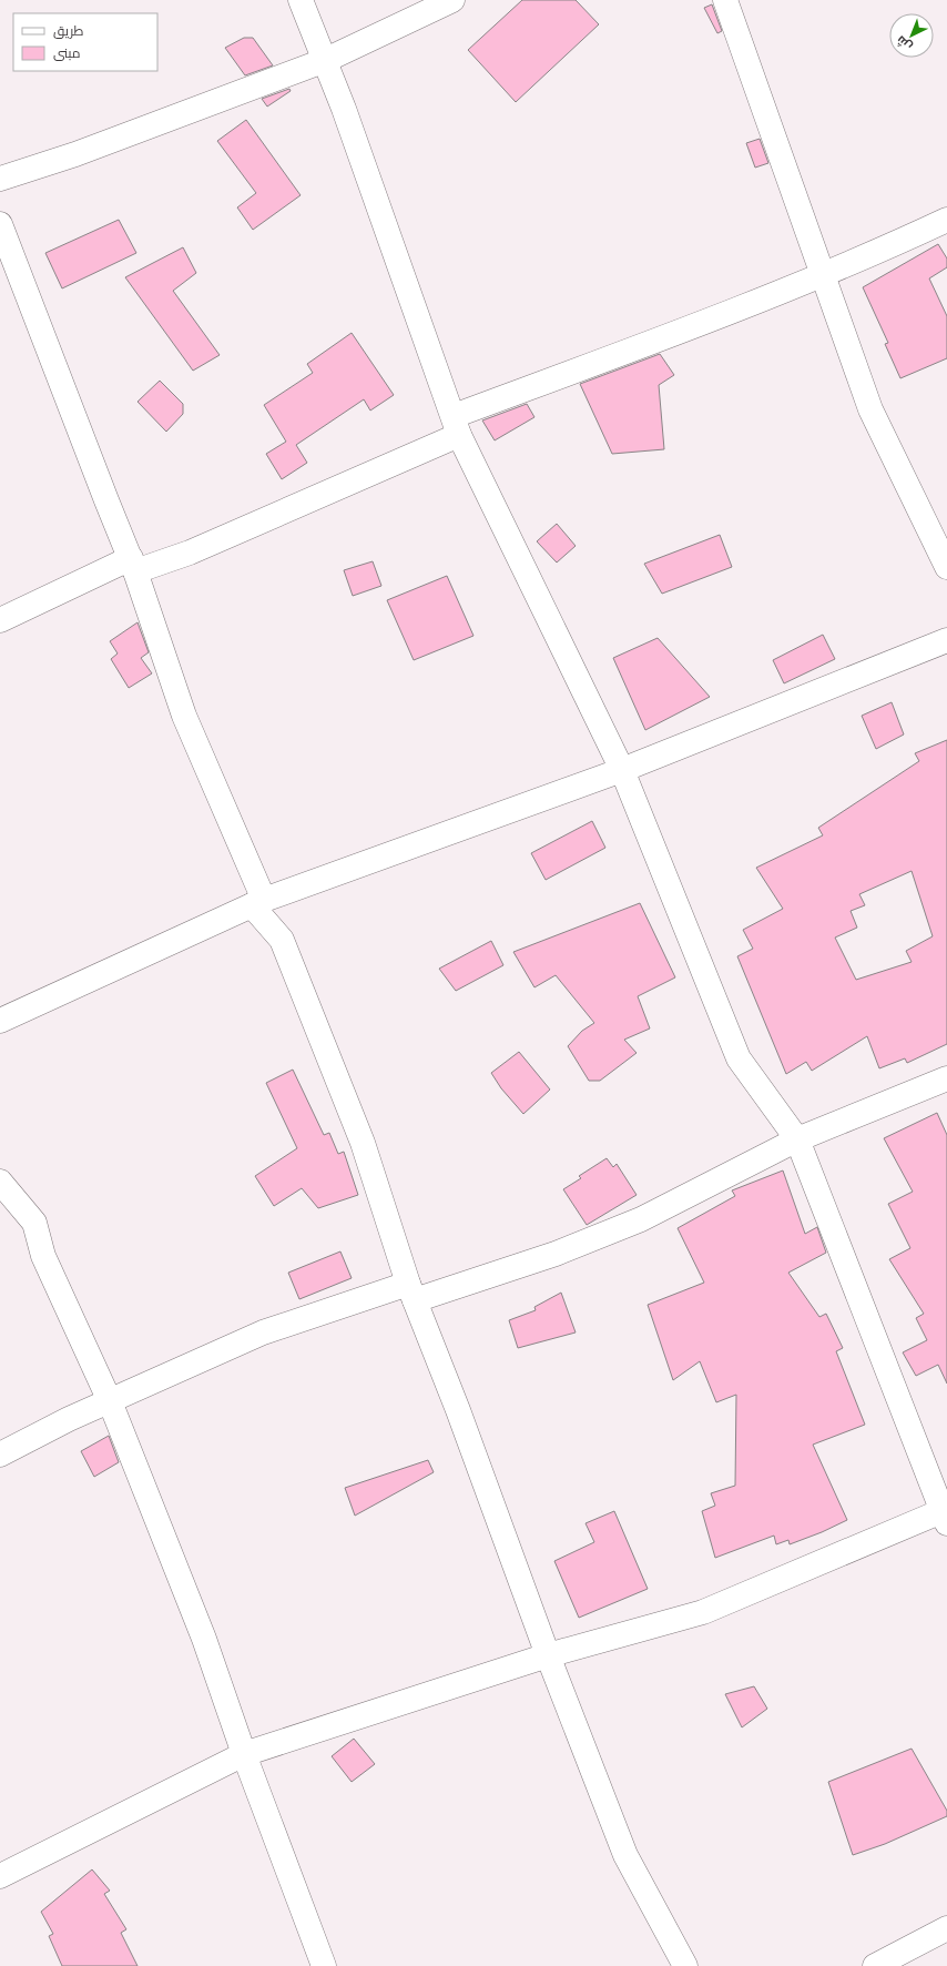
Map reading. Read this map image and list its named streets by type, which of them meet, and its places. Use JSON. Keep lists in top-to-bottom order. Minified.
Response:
{"legend":["طريق","مبنى"],"north":"bottom left"}
